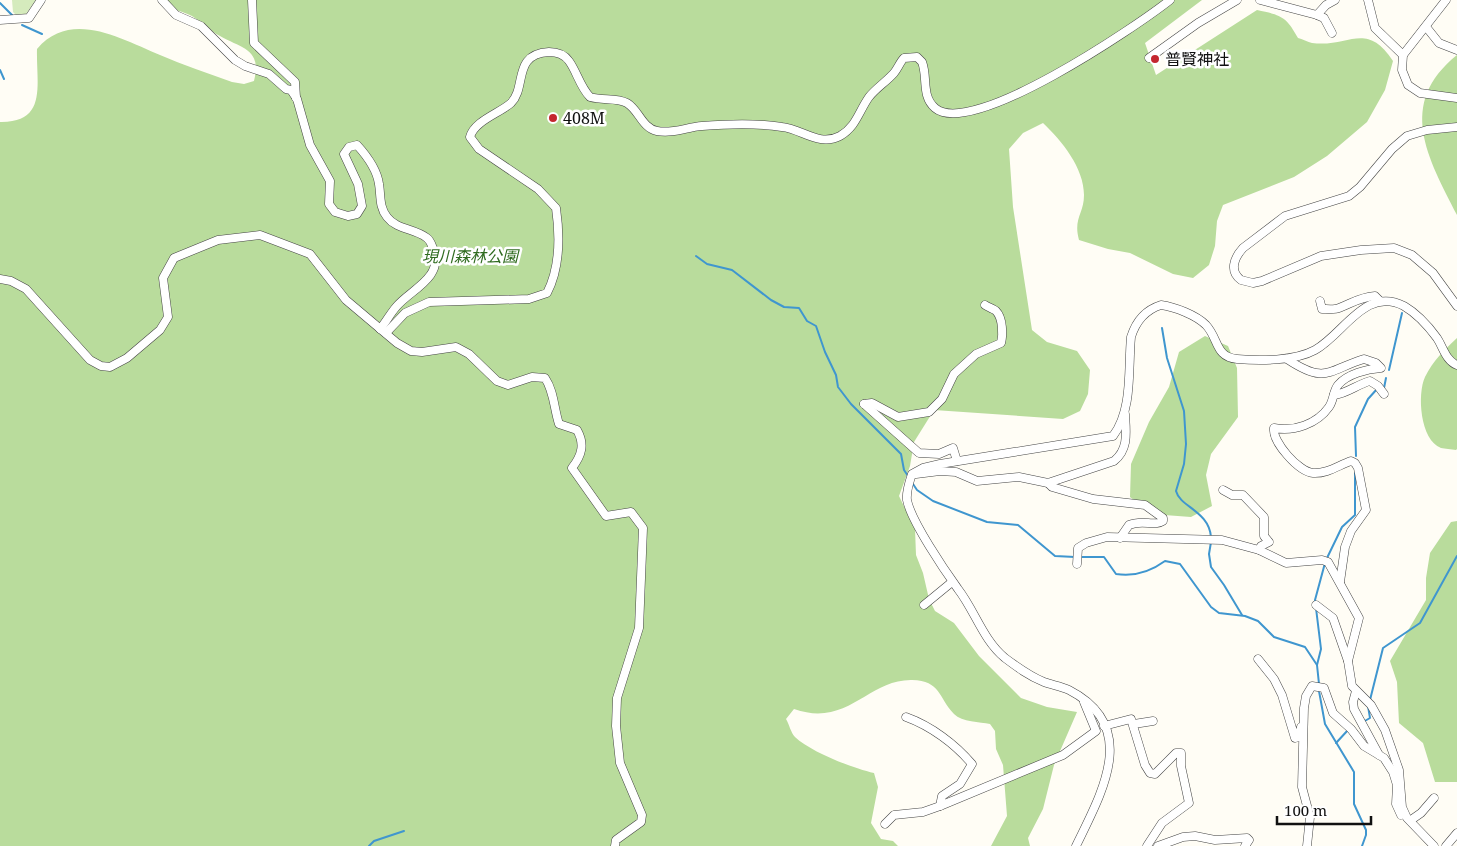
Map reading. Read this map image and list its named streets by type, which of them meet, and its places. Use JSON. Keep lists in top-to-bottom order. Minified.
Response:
{"parks":["現川森林公園"],"places":["普賢神社","408M"],"scale_bar":"100 m"}
